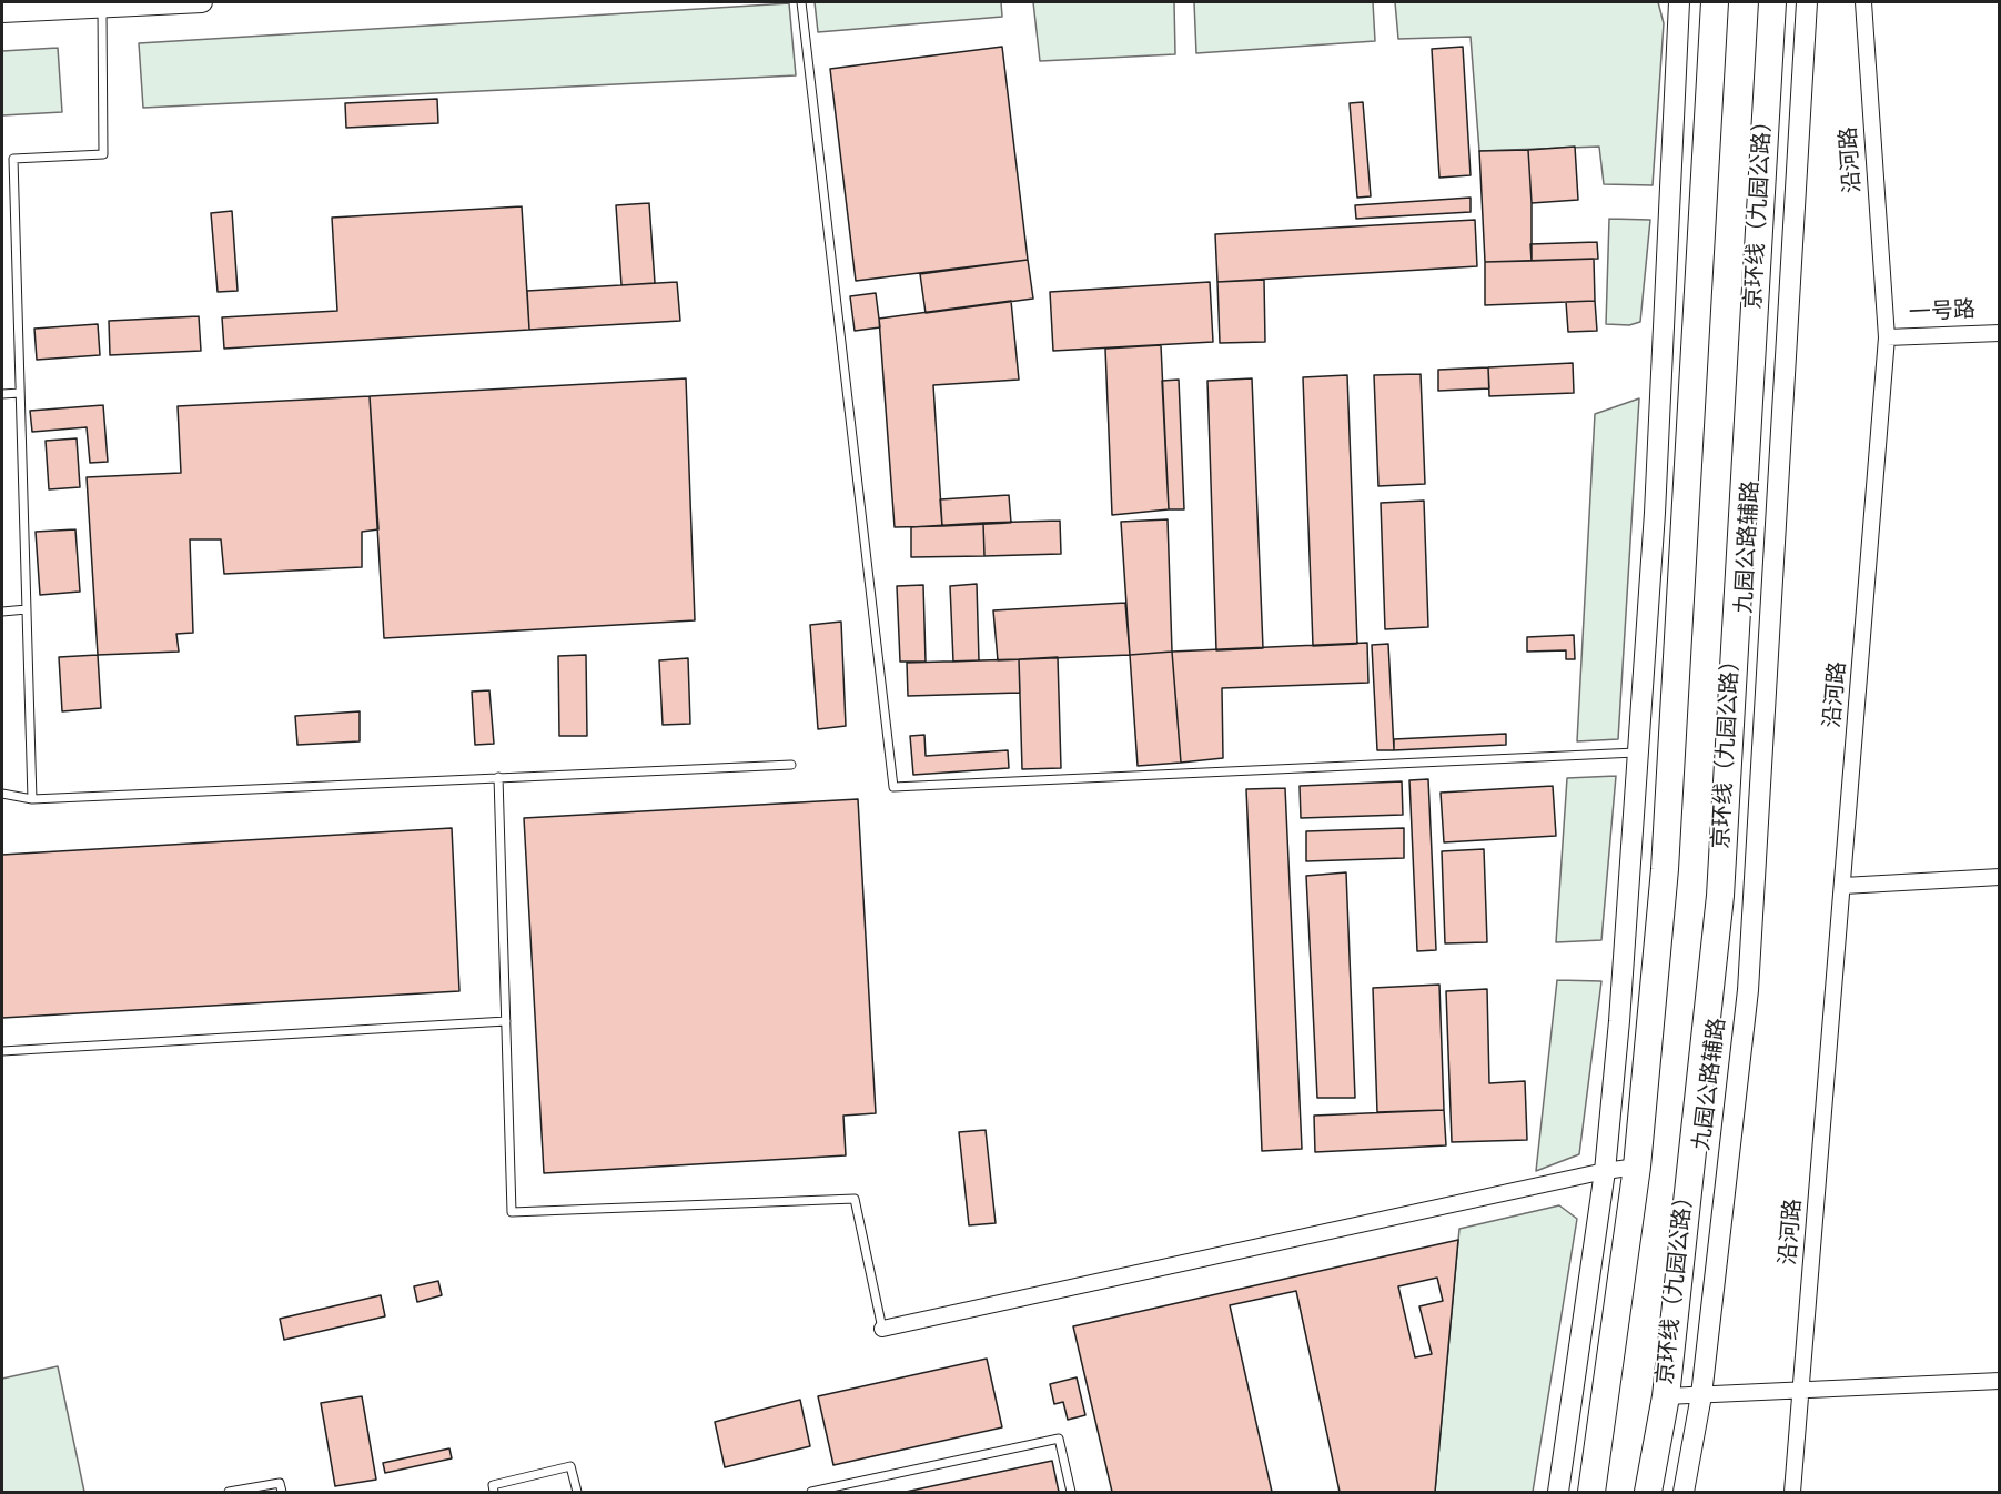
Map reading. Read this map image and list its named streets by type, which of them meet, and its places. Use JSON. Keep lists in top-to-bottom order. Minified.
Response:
{"streets":{"highway":["京环线（九园公路）"],"street":["沿河路","一号路","九园公路辅路"]},"crossings":[["沿河路","一号路"]]}
